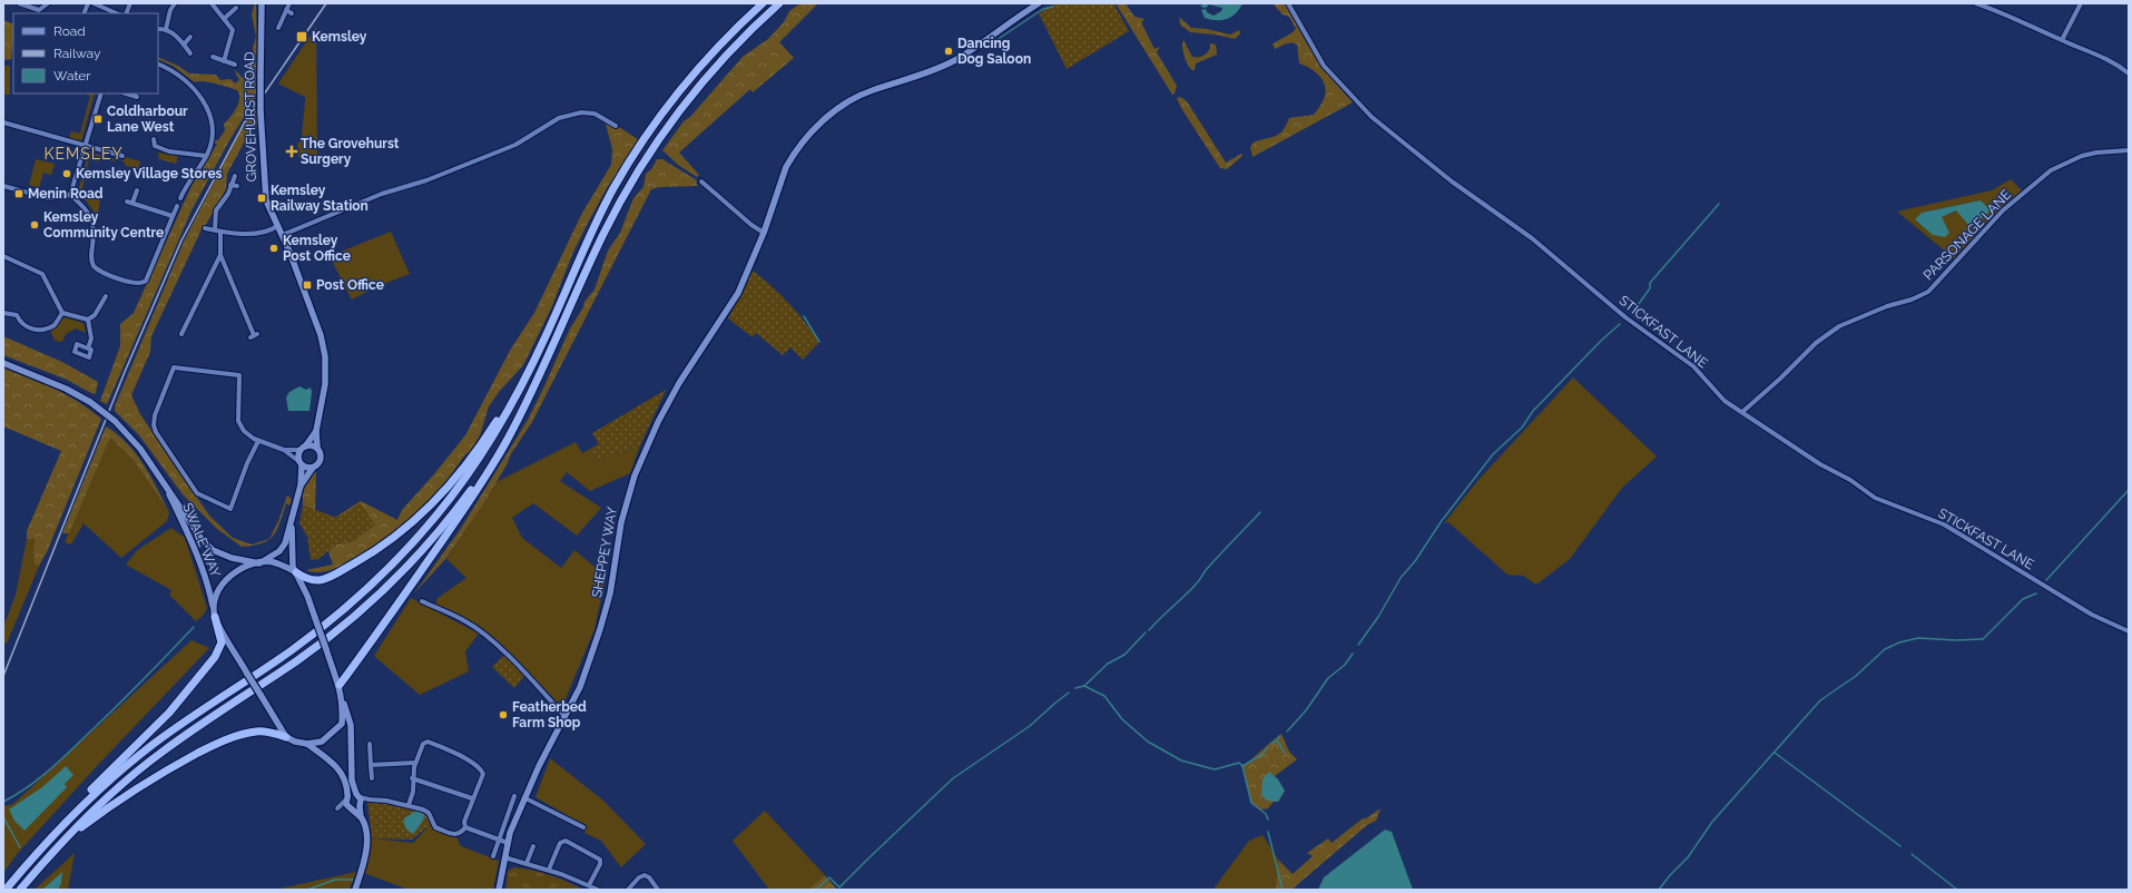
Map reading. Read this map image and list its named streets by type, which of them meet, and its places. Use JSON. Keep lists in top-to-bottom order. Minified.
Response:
{"streets":{"street":["GROVEHURST ROAD","PARSONAGE LANE","STICKFAST LANE","SWALE WAY","SHEPPEY WAY"]},"crossings":[["PARSONAGE LANE","STICKFAST LANE"]],"districts":["KEMSLEY"],"places":{"transit":["Kemsley","Coldharbour Lane West","Menin Road","Kemsley Railway Station","Post Office"],"other":["Dancing Dog Saloon","Kemsley Village Stores","Kemsley Community Centre","Kemsley Post Office","Featherbed Farm Shop"],"health":["The Grovehurst Surgery"]},"legend":["Road","Railway","Water"]}
